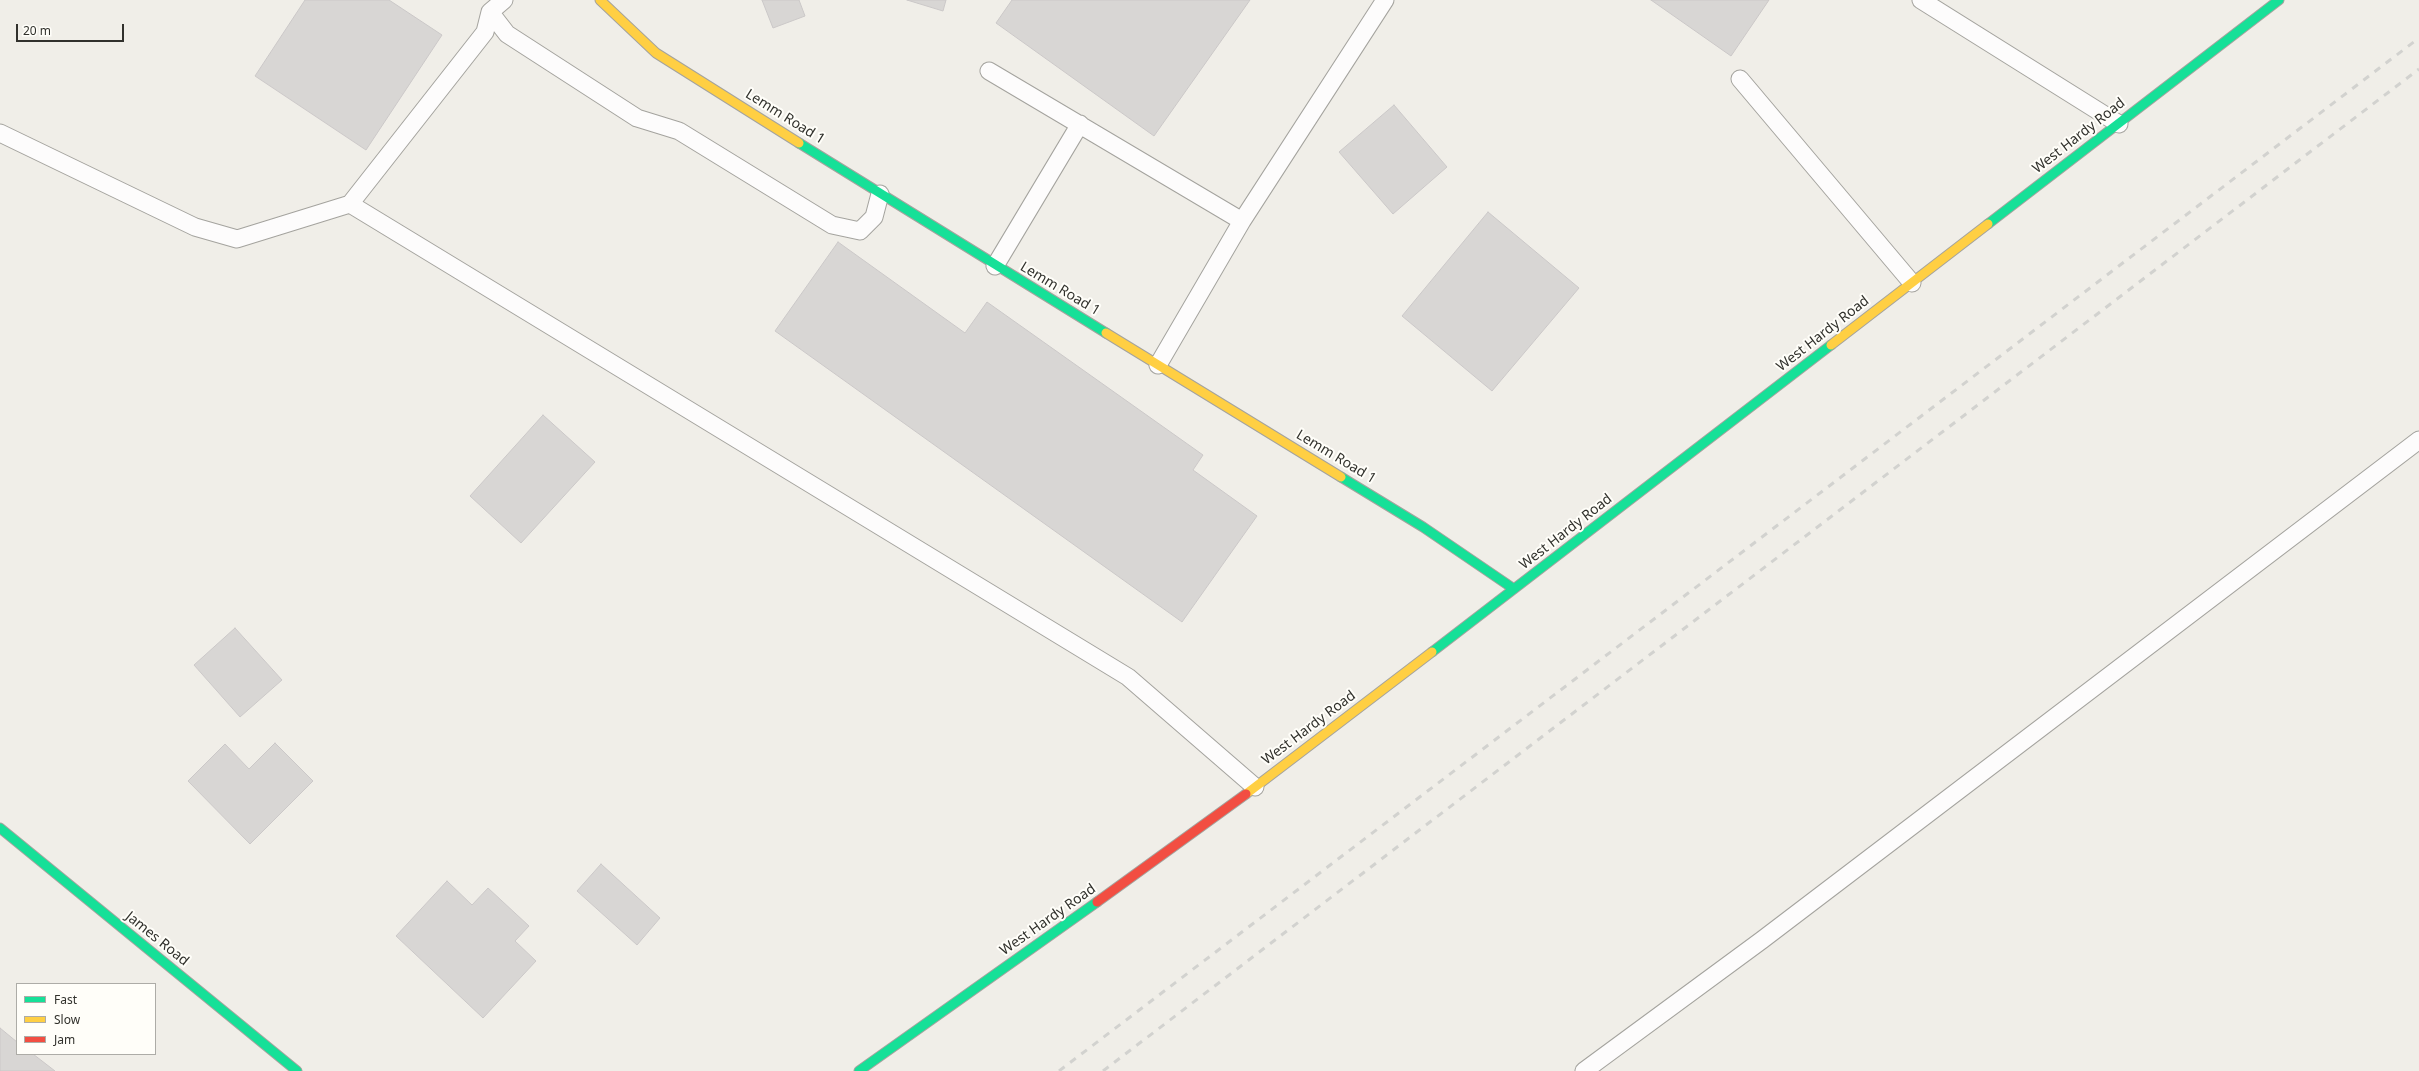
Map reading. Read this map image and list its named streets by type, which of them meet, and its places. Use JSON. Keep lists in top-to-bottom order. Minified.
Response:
{"streets":{"main road":["Lemm Road 1","West Hardy Road","James Road"]},"crossings":[["Lemm Road 1","West Hardy Road"]],"legend":["Fast","Slow","Jam"],"scale_bar":"20 m"}
